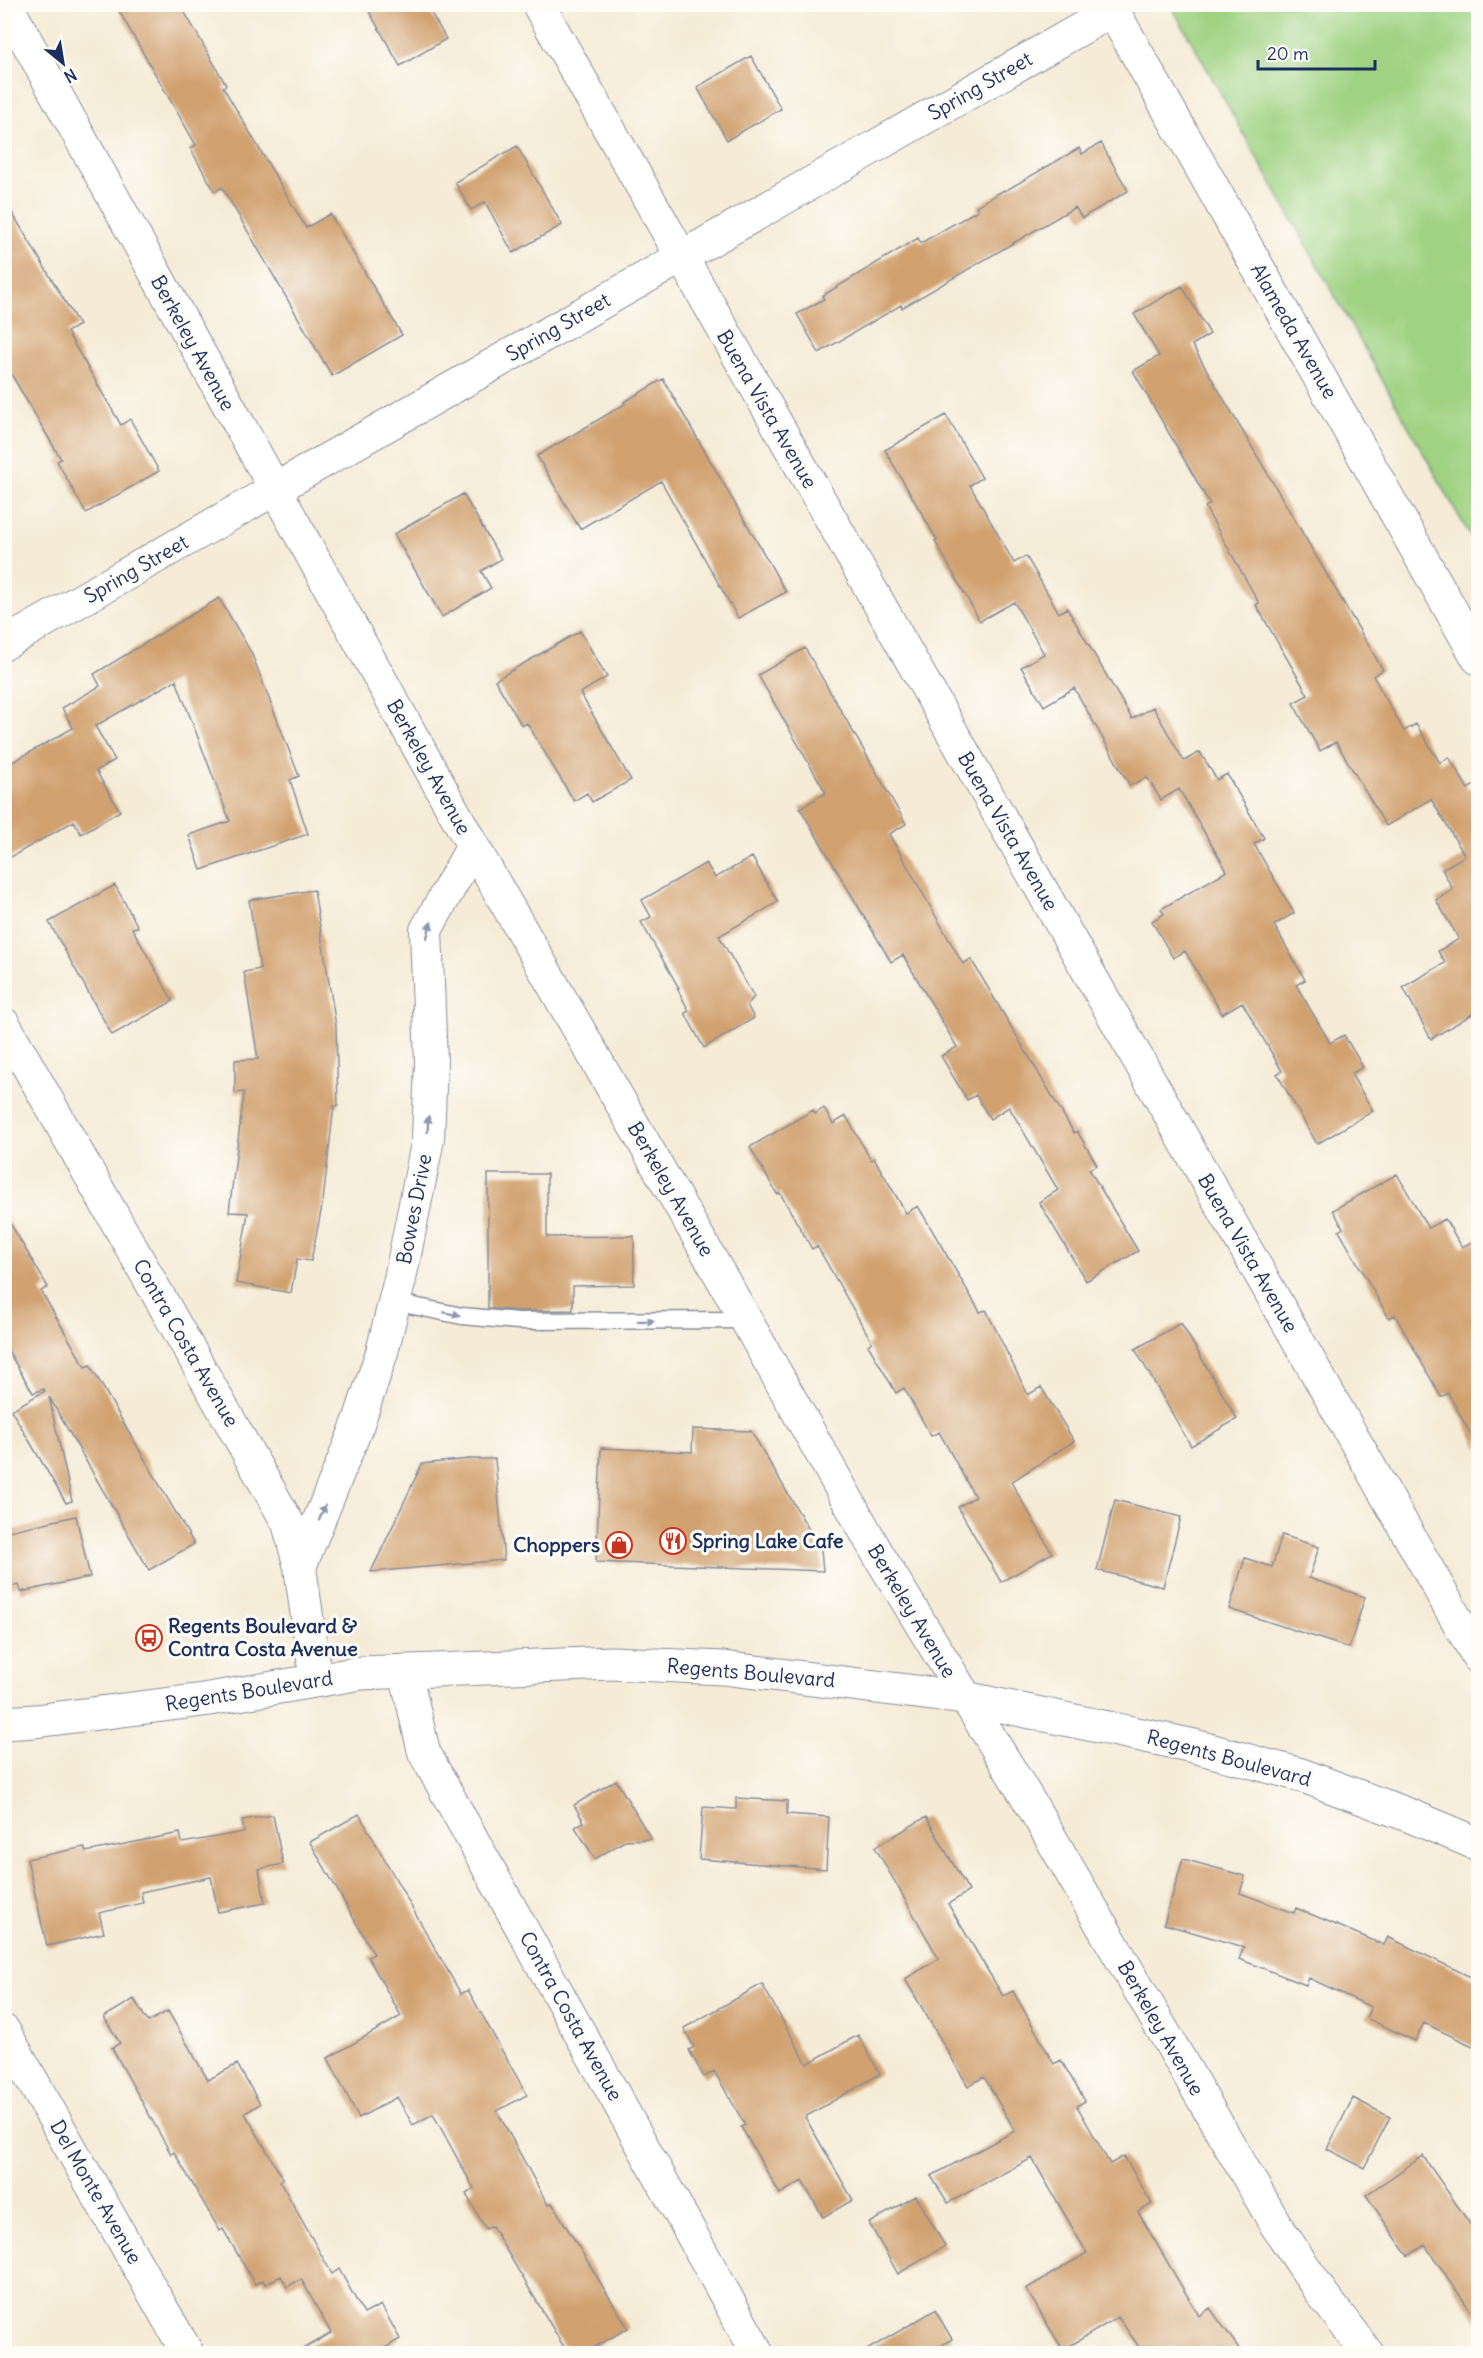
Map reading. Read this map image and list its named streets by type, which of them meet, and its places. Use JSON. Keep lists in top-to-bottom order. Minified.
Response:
{"streets":{"main road":["Alameda Avenue","Regents Boulevard"],"street":["Spring Street","Berkeley Avenue","Buena Vista Avenue","Bowes Drive","Contra Costa Avenue","Del Monte Avenue"]},"crossings":[["Spring Street","Alameda Avenue"],["Spring Street","Berkeley Avenue"],["Spring Street","Buena Vista Avenue"],["Berkeley Avenue","Bowes Drive"],["Berkeley Avenue","Regents Boulevard"],["Bowes Drive","Contra Costa Avenue"],["Contra Costa Avenue","Regents Boulevard"]],"one_way":["Bowes Drive"],"places":{"restaurant":["Spring Lake Cafe"],"shop":["Choppers"],"bus stop":["Regents Boulevard & Contra Costa Avenue"]},"scale_bar":"20 m","north":"bottom right"}
